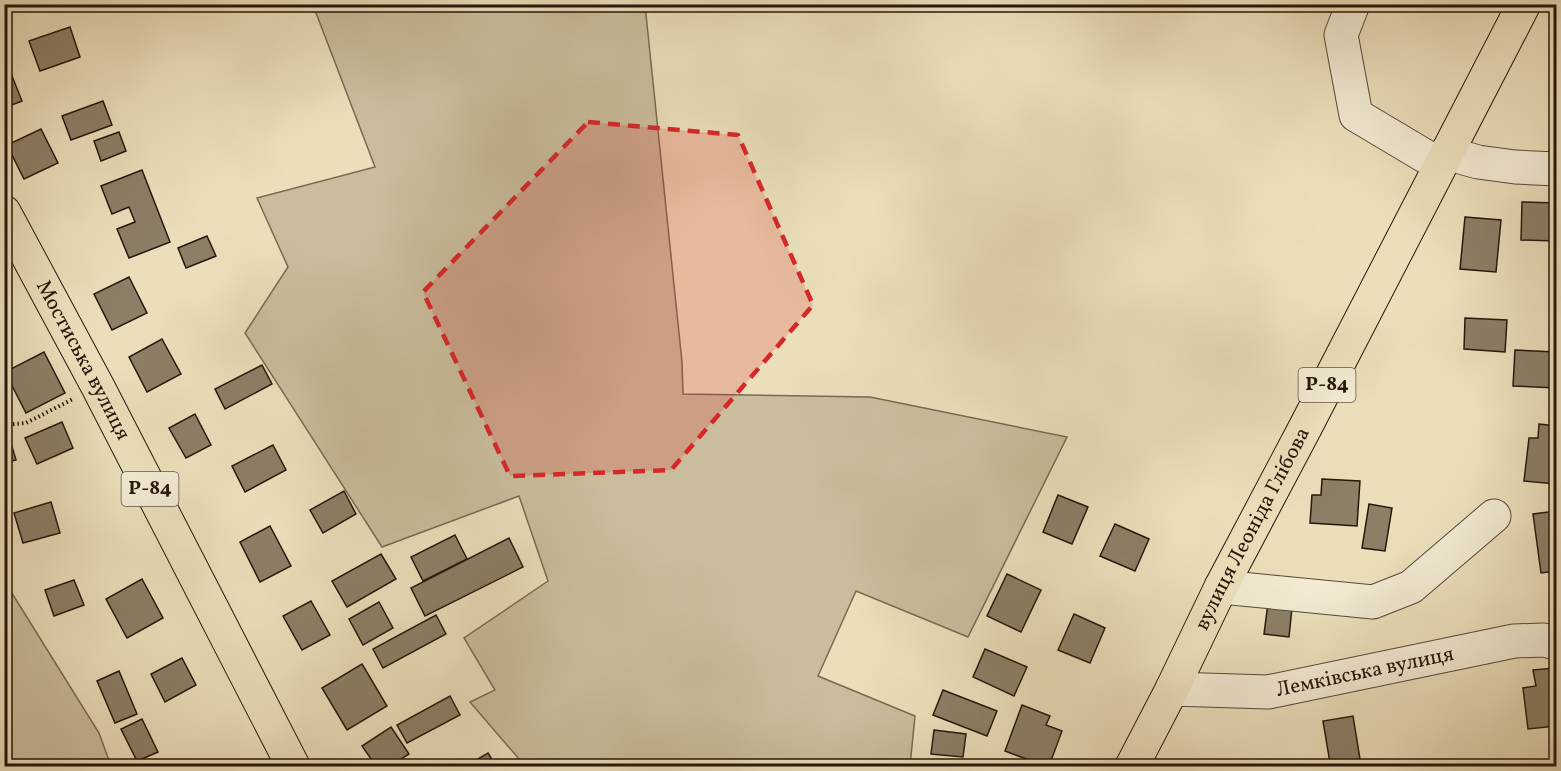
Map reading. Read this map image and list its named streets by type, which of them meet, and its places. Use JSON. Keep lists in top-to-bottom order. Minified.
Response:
{"streets":{"main road":["Мостиська вулиця","Р-84","вулиця Леоніда Глібова"],"street":["Лемківська вулиця"]},"crossings":[["вулиця Леоніда Глібова","Лемківська вулиця"]]}
